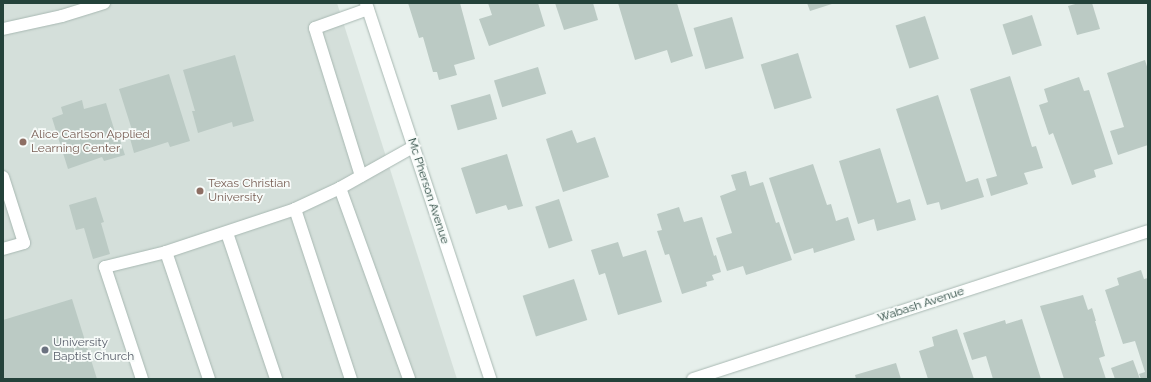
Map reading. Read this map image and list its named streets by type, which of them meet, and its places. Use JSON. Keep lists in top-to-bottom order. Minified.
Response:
{"streets":{"street":["Mc Pherson Avenue","Wabash Avenue"]},"places":["Alice Carlson Applied Learning Center","Texas Christian University","University Baptist Church"]}
